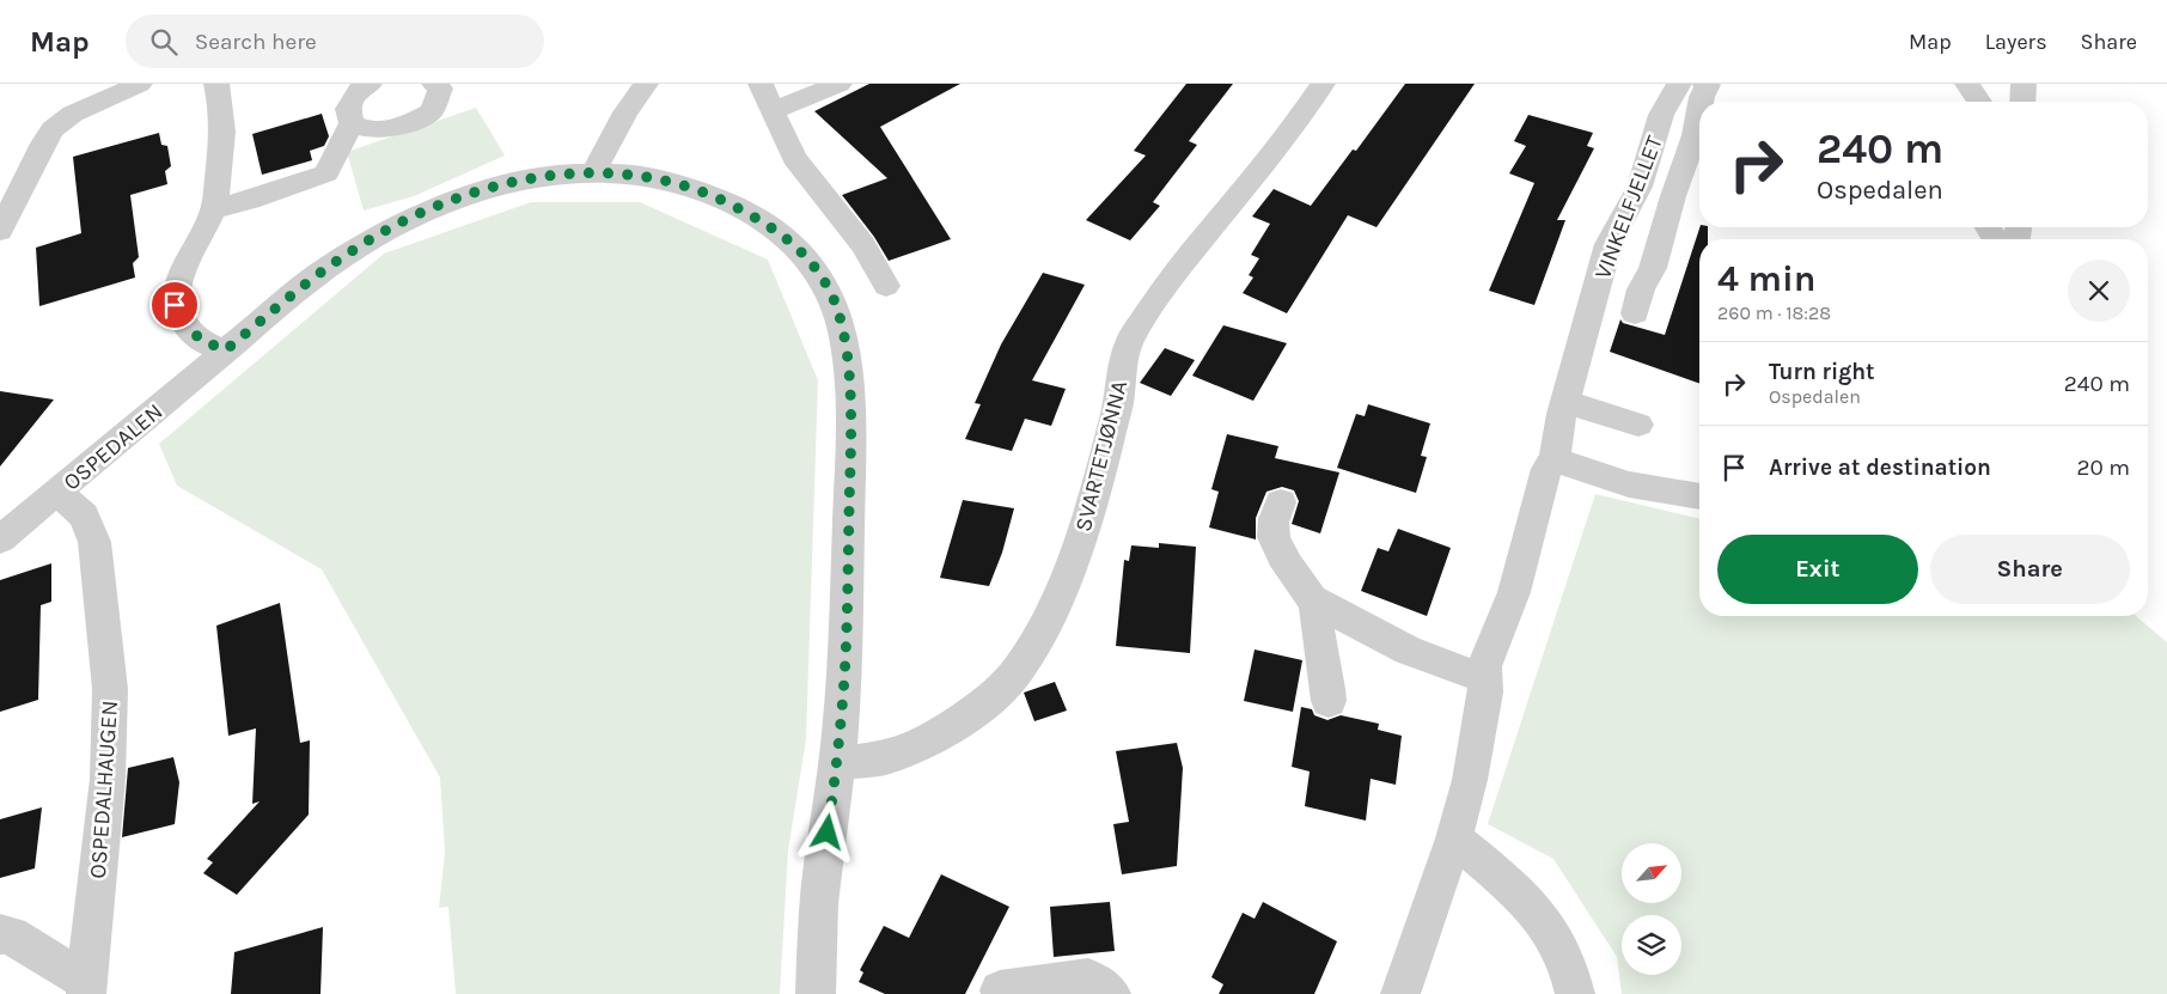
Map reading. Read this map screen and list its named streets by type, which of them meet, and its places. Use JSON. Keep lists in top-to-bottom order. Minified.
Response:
{"streets":{"street":["VINKELFJELLET","OSPEDALEN","SVARTETJØNNA","OSPEDALHAUGEN"]},"crossings":[["OSPEDALEN","SVARTETJØNNA"],["OSPEDALEN","OSPEDALHAUGEN"]],"north":"top right","page":{"header":"Map","search":"Search here","nav":["Map","Layers","Share"],"turn":["240 m","Ospedalen"],"heading":["4 min","260 m · 18:28"],"list":[{"name":"Turn right","note":"Ospedalen","value":"240 m"},{"name":"Arrive at destination","value":"20 m"}],"buttons":["Exit","Share"]}}
